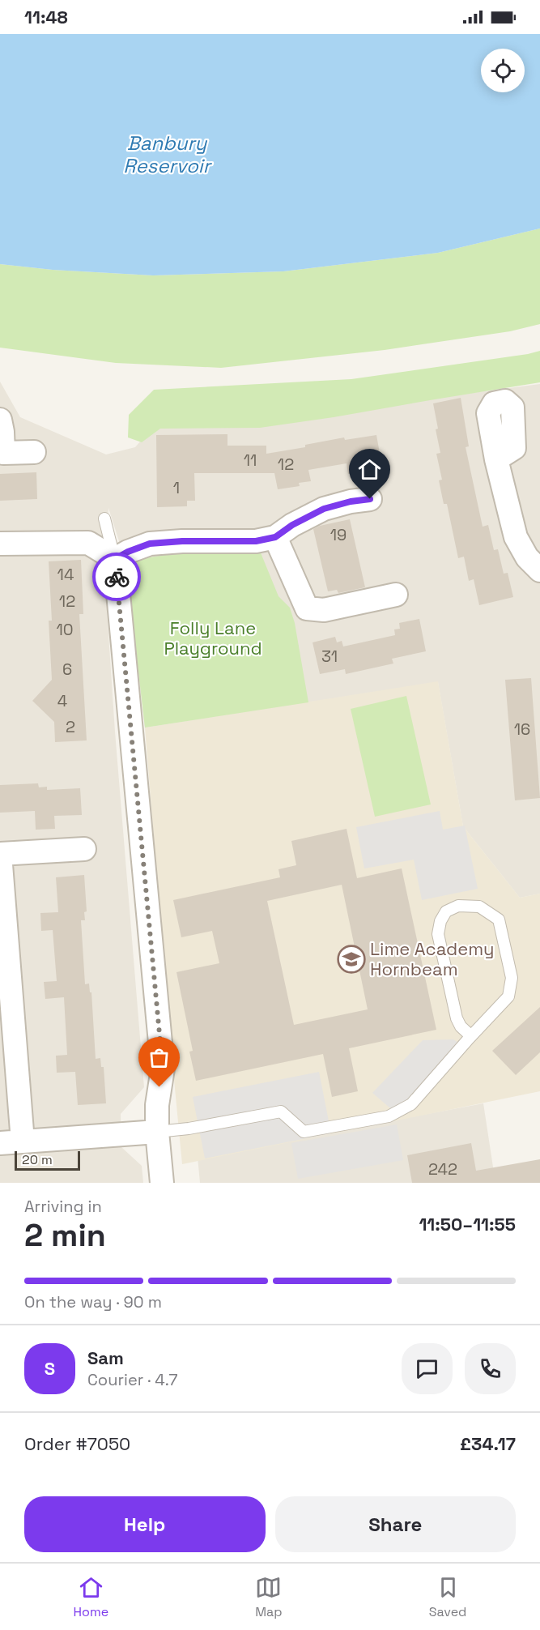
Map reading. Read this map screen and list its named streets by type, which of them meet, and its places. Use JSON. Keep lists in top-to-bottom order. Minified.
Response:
{"water":["Banbury Reservoir"],"parks":["Folly Lane Playground"],"places":{"school or university":["Lime Academy Hornbeam"]},"house_numbers":["11","12","1","19","14","12","10","31","6","4","2","16","242"],"scale_bar":"20 m","page":{"status":"11:48","scale":"20 m","heading":["2 min","Arriving in","11:50–11:55"],"panel":["Sam","Courier · 4.7","Order #7050","£34.17"],"bar":"On the way · 90 m","round":"S","buttons":["Help","Share"],"tabs":["Home","Map","Saved"]}}
